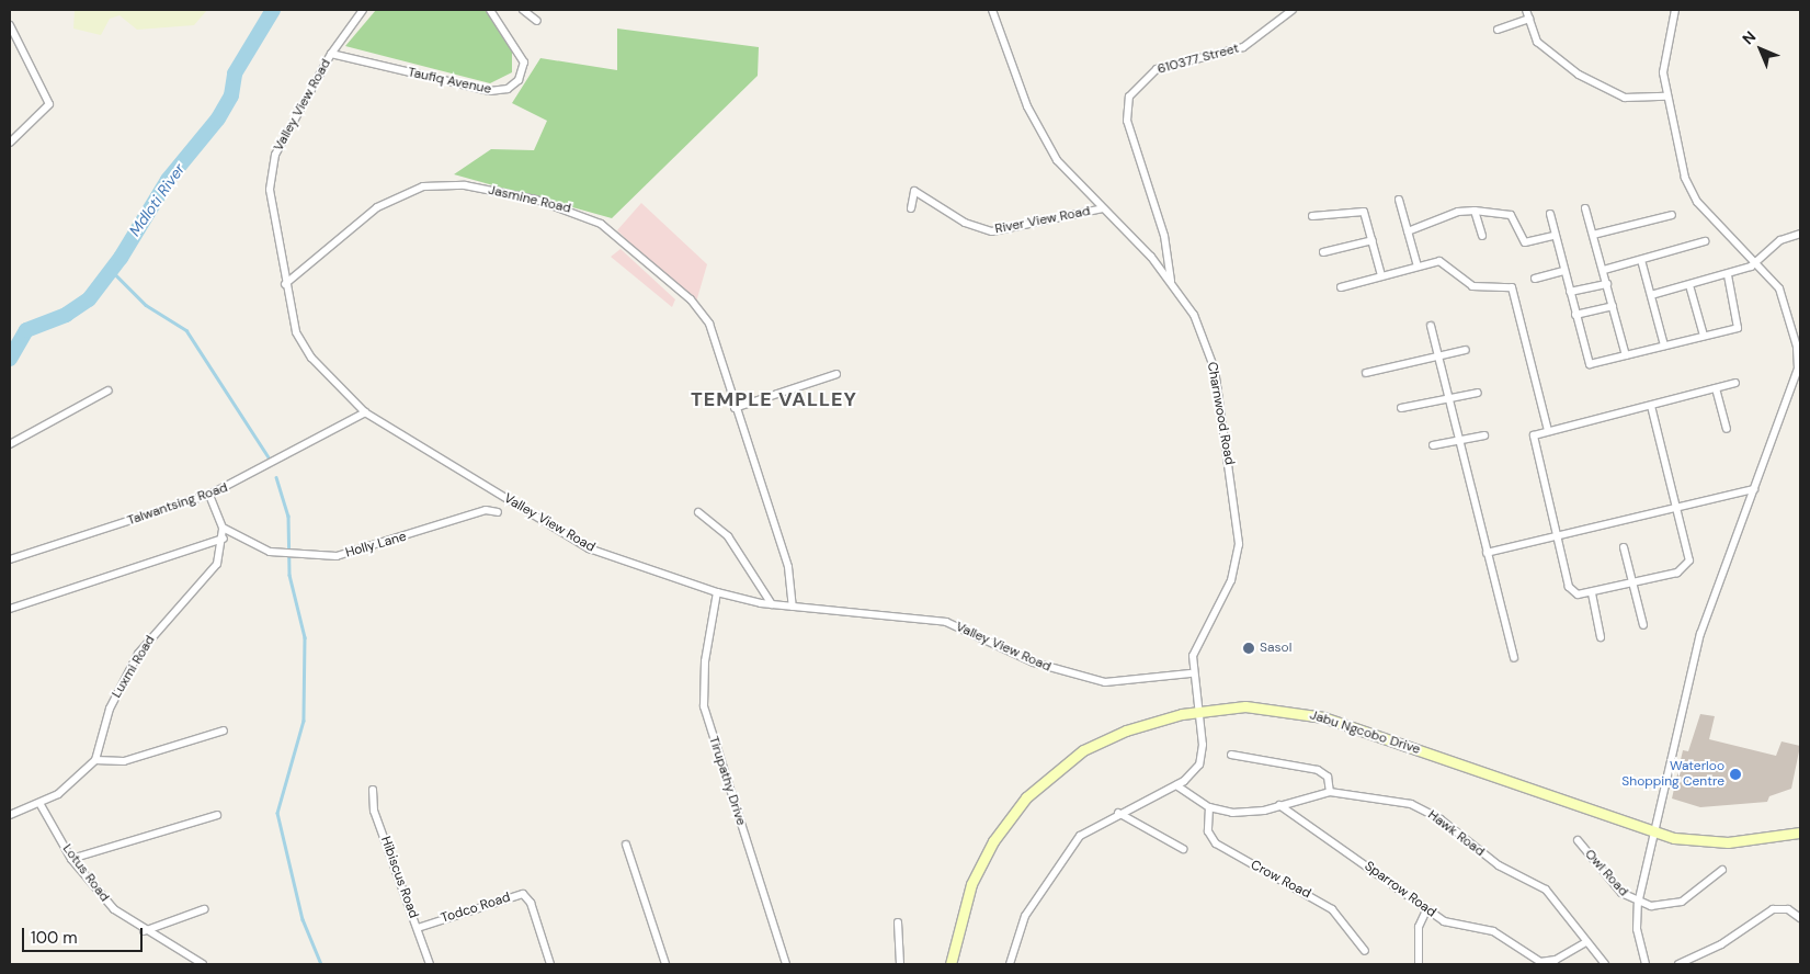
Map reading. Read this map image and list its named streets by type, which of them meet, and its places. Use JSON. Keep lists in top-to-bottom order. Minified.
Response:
{"streets":{"main road":["Jabu Ngcobo Drive"],"street":["610377 Street","Taufiq Avenue","Valley View Road","Jasmine Road","River View Road","Charnwood Road","Talwantsing Road","Holly Lane","Luxmi Road","Tirupathy Drive","Hawk Road","Lotus Road","Owl Road","Hibiscus Road","Crow Road","Sparrow Road","Todco Road"]},"crossings":[["610377 Street","Charnwood Road"],["Taufiq Avenue","Valley View Road"],["Valley View Road","Jasmine Road"],["Valley View Road","Charnwood Road"],["Valley View Road","Talwantsing Road"],["Valley View Road","Tirupathy Drive"],["River View Road","Charnwood Road"],["Charnwood Road","Jabu Ngcobo Drive"],["Charnwood Road","Hawk Road"],["Talwantsing Road","Luxmi Road"],["Holly Lane","Luxmi Road"],["Luxmi Road","Lotus Road"],["Hawk Road","Crow Road"],["Hawk Road","Sparrow Road"],["Hibiscus Road","Todco Road"]],"districts":["TEMPLE VALLEY"],"water":["Mdloti River"],"places":["Sasol","Waterloo Shopping Centre"],"scale_bar":"100 m","north":"top left"}
